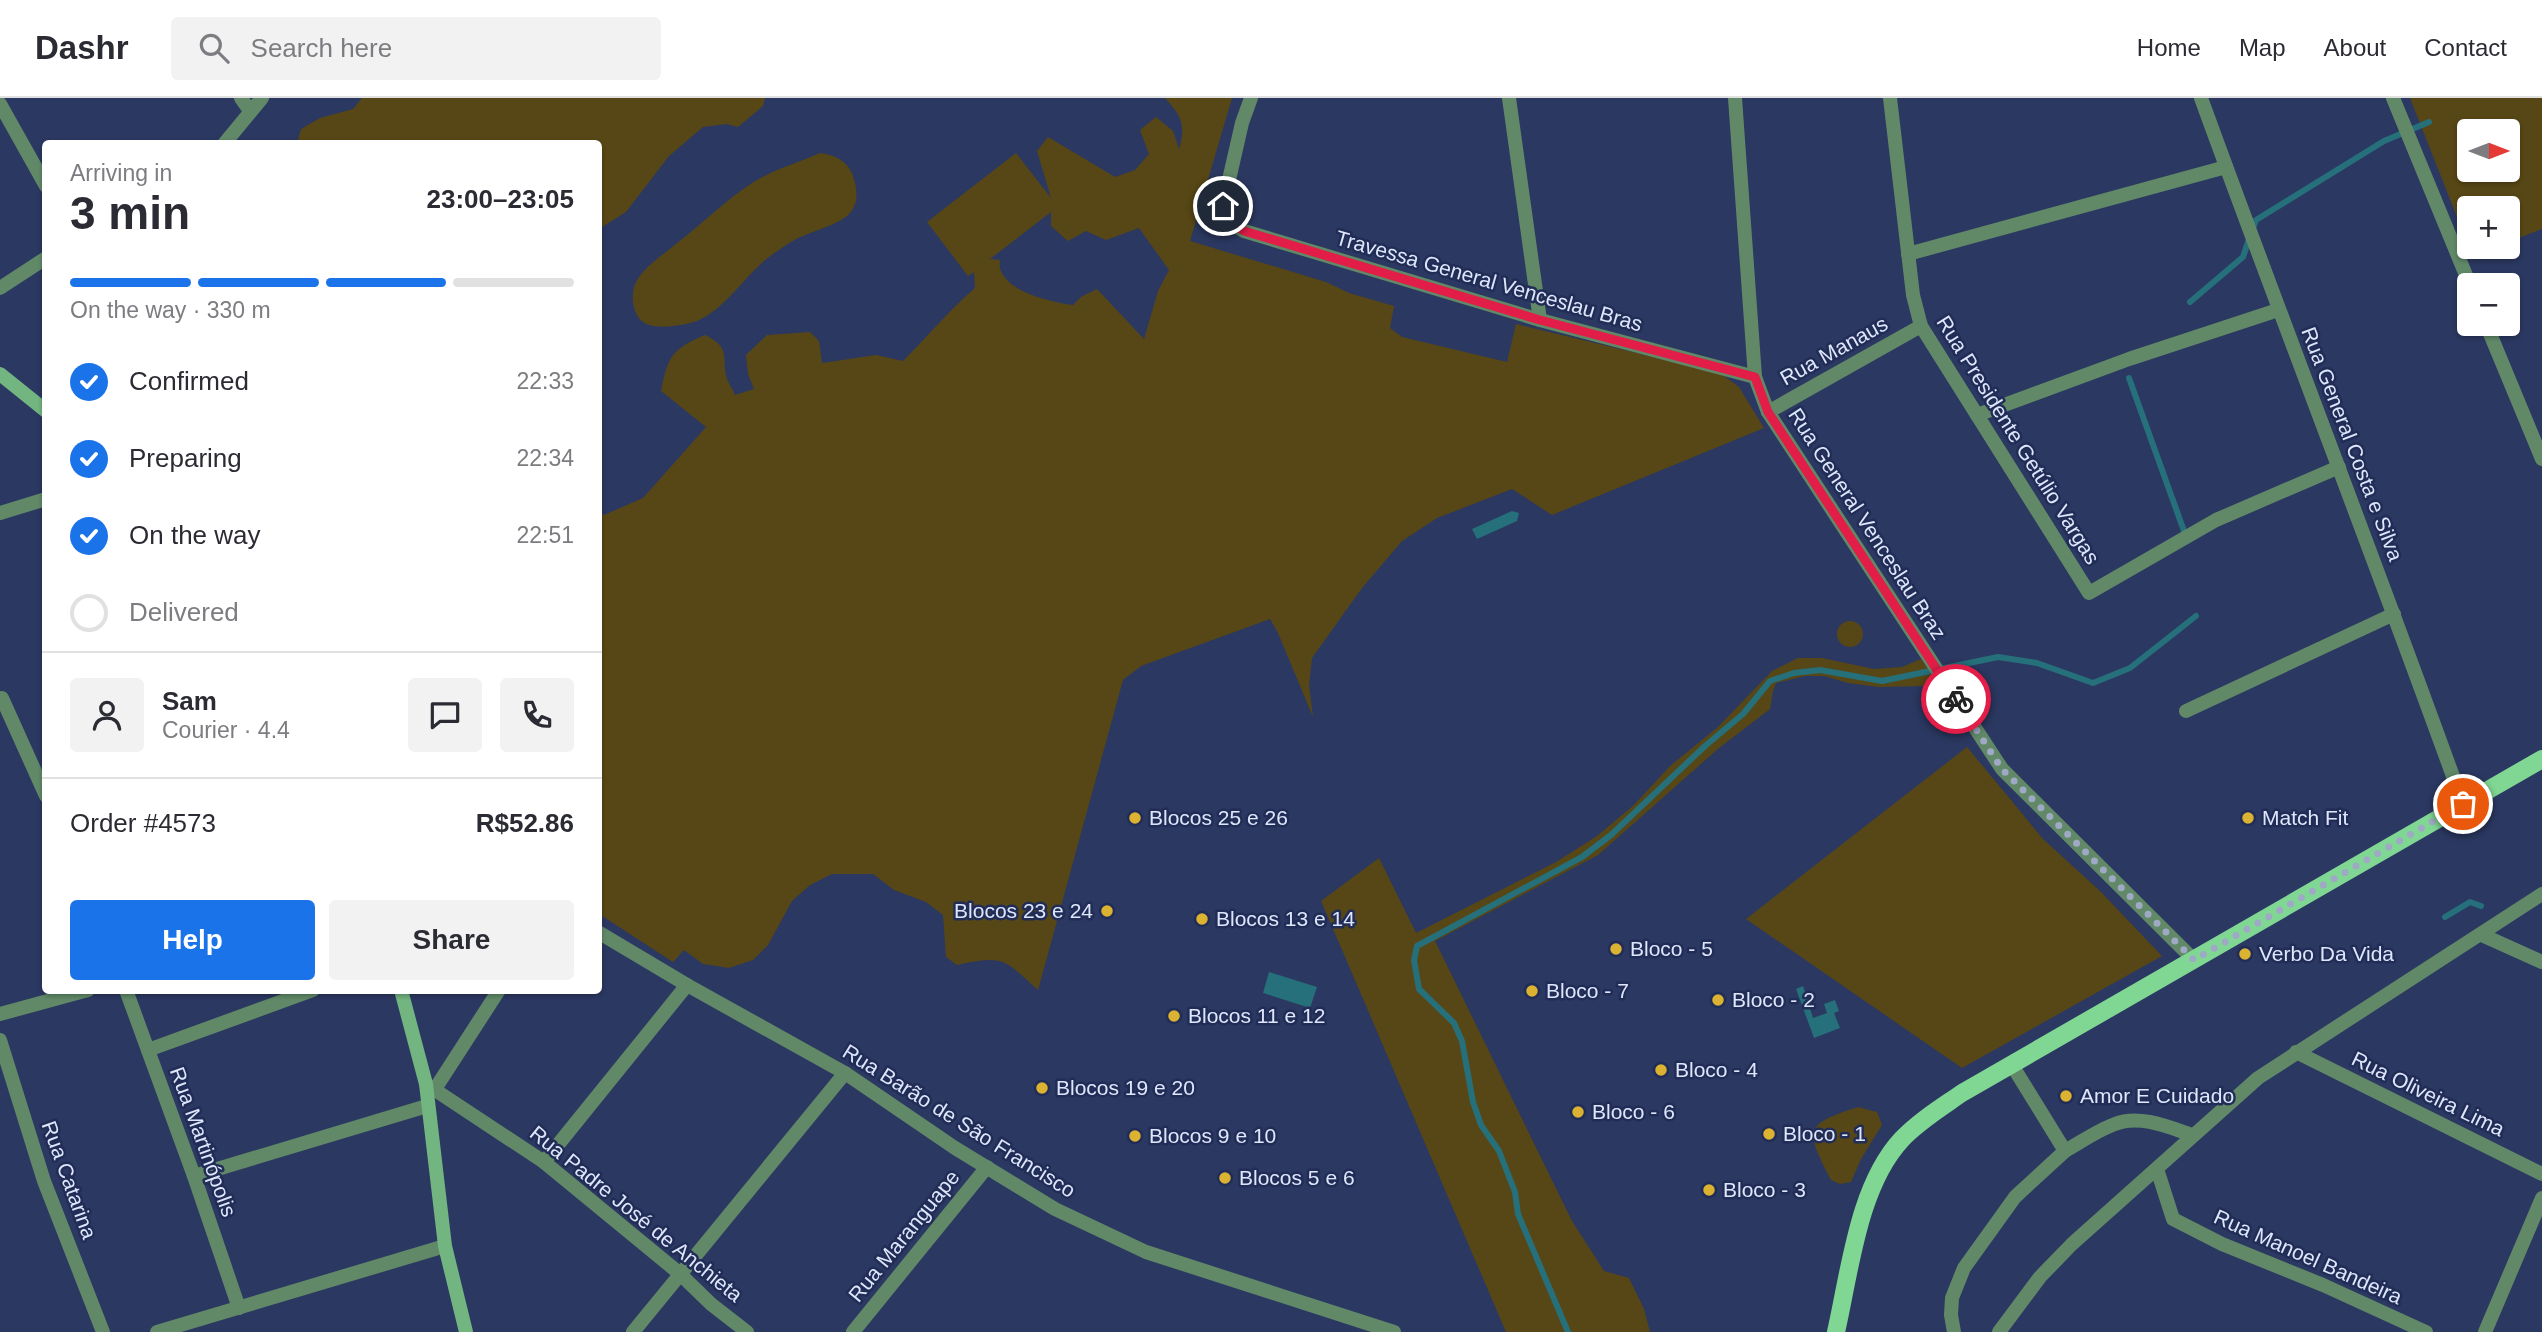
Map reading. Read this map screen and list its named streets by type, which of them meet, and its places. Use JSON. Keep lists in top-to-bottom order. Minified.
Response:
{"streets":{"street":["Travessa General Venceslau Bras","Rua Manaus","Rua Presidente Getúlio Vargas","Rua General Costa e Silva","Rua General Venceslau Braz","Rua Oliveira Lima","Rua Barão de São Francisco","Rua Martinópolis","Rua Catarina","Rua Padre José de Anchieta","Rua Maranguape","Rua Manoel Bandeira"]},"crossings":[["Travessa General Venceslau Bras","Rua General Venceslau Braz"],["Rua Manaus","Rua Presidente Getúlio Vargas"],["Rua Manaus","Rua General Venceslau Braz"],["Rua Presidente Getúlio Vargas","Rua General Costa e Silva"],["Rua Barão de São Francisco","Rua Maranguape"]],"places":["Blocos 25 e 26","Match Fit","Blocos 23 e 24","Blocos 13 e 14","Bloco - 5","Verbo Da Vida","Bloco - 7","Bloco - 2","Blocos 11 e 12","Bloco - 4","Blocos 19 e 20","Amor E Cuidado","Bloco - 6","Bloco - 1","Blocos 9 e 10","Blocos 5 e 6","Bloco - 3"],"north":"right","page":{"header":"Dashr","search":"Search here","nav":["Home","Map","About","Contact"],"map_buttons":["+","−"],"heading":["3 min","Arriving in","23:00–23:05"],"panel":["Sam","Courier · 4.4","Order #4573","R$52.86"],"bar":"On the way · 330 m","list":[["Confirmed","22:33"],["Preparing","22:34"],["On the way","22:51"],"Delivered"],"buttons":["Help","Share"]}}
